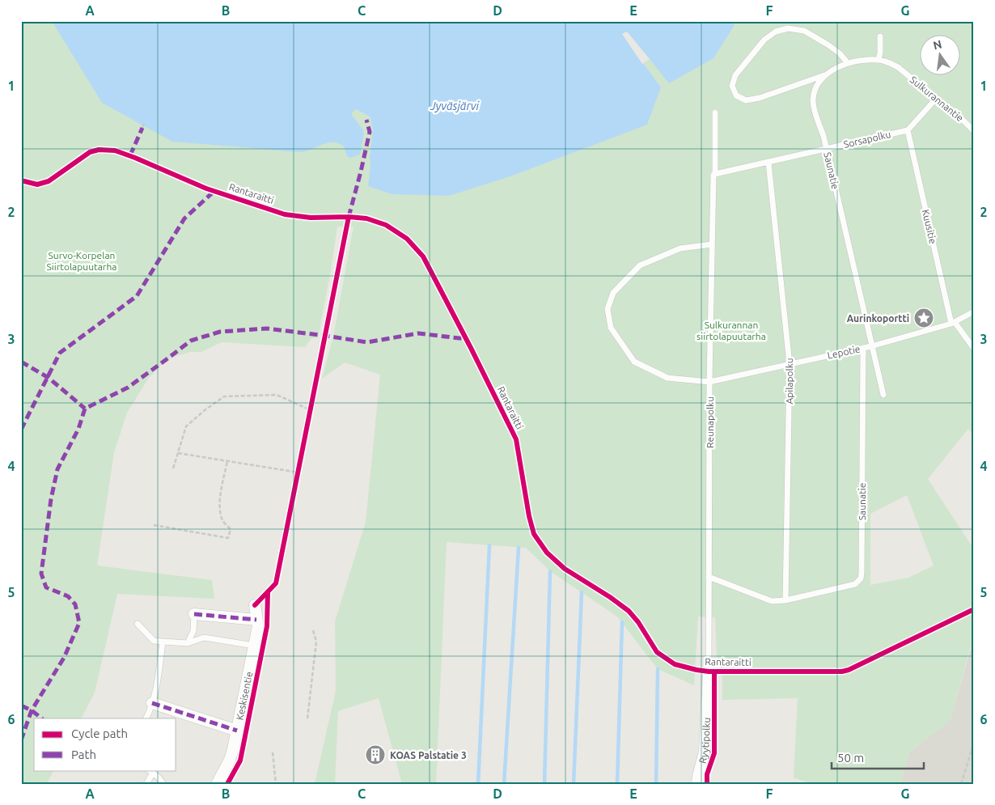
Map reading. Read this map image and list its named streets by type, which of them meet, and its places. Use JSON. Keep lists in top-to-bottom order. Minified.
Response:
{"streets":{"street":["Keskisentie","Ryytipolku"],"lane":["Sulkurannantie","Sorsapolku","Saunatie","Kuusitie","Lepotie","Apilapolku","Reunapolku"],"cycle path":["Rantaraitti"]},"crossings":[["Sulkurannantie","Saunatie"],["Sorsapolku","Saunatie"],["Sorsapolku","Kuusitie"],["Sorsapolku","Apilapolku"],["Sorsapolku","Reunapolku"],["Saunatie","Lepotie"],["Saunatie","Apilapolku"],["Kuusitie","Lepotie"],["Lepotie","Apilapolku"],["Lepotie","Reunapolku"],["Reunapolku","Ryytipolku"]],"water":["Jyväsjärvi"],"parks":["Survo-Korpelan Siirtolapuutarha","Sulkurannan siirtolapuutarha"],"places":{"place":["Aurinkoportti"],"building":["KOAS Palstatie 3"]},"legend":["Cycle path","Path"],"scale_bar":"50 m","north":"top","grid":{"columns":["A","B","C","D","E","F","G"],"rows":["1","2","3","4","5","6"]}}
